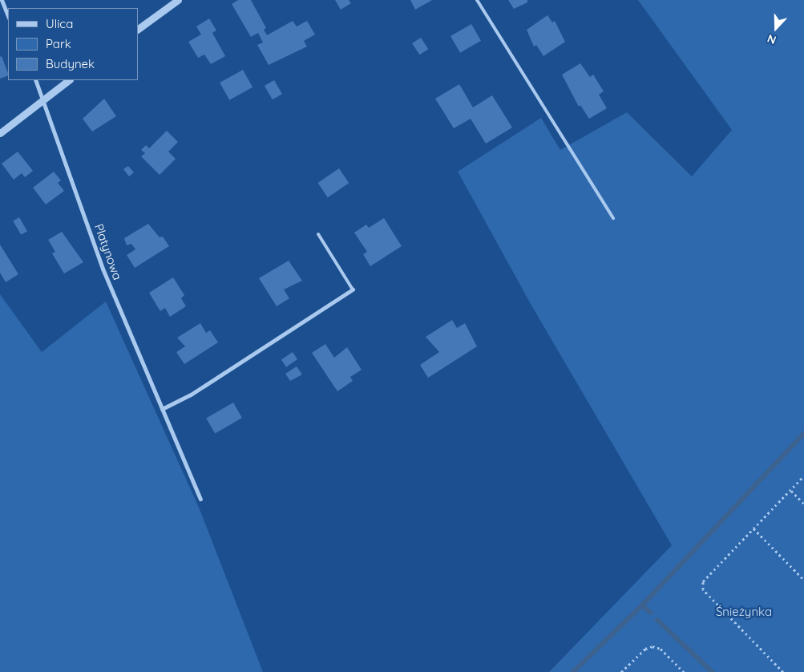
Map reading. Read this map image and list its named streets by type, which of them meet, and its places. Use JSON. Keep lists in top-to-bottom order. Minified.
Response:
{"streets":{"street":["Platynowa"]},"parks":["Śnieżynka"],"legend":["Ulica","Park","Budynek"],"north":"bottom"}
